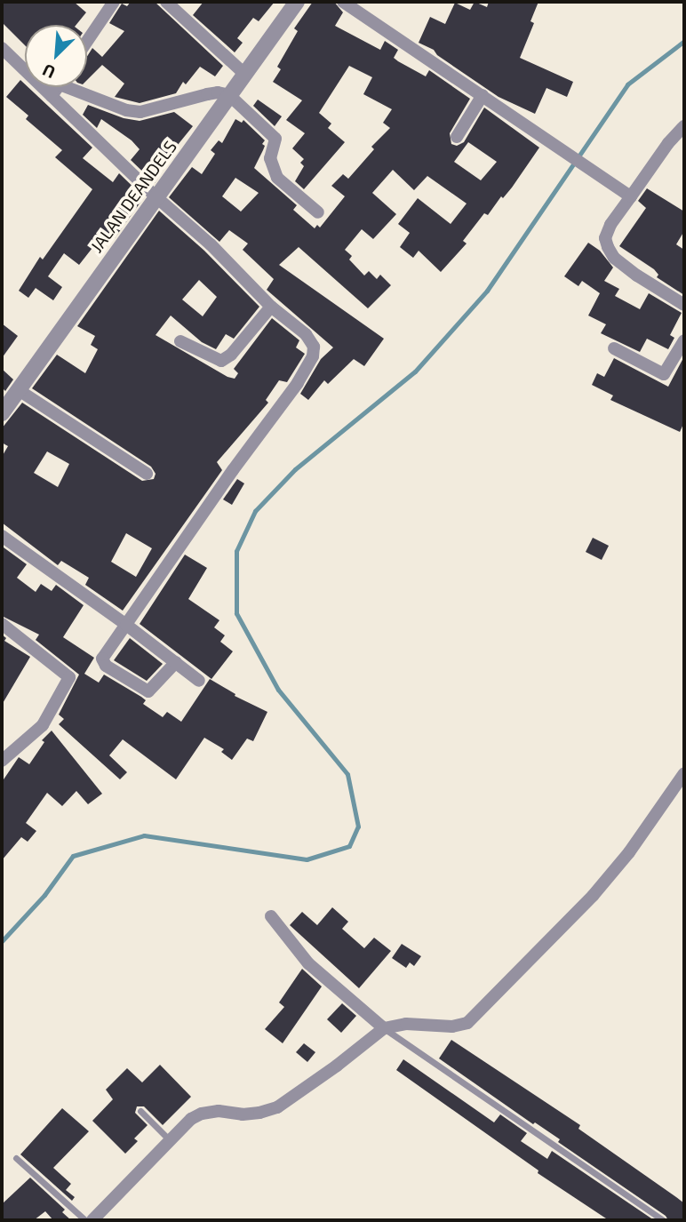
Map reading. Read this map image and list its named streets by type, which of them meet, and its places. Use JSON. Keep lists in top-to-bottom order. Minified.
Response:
{"streets":{"street":["JALAN DEANDELS"]},"north":"bottom left"}
